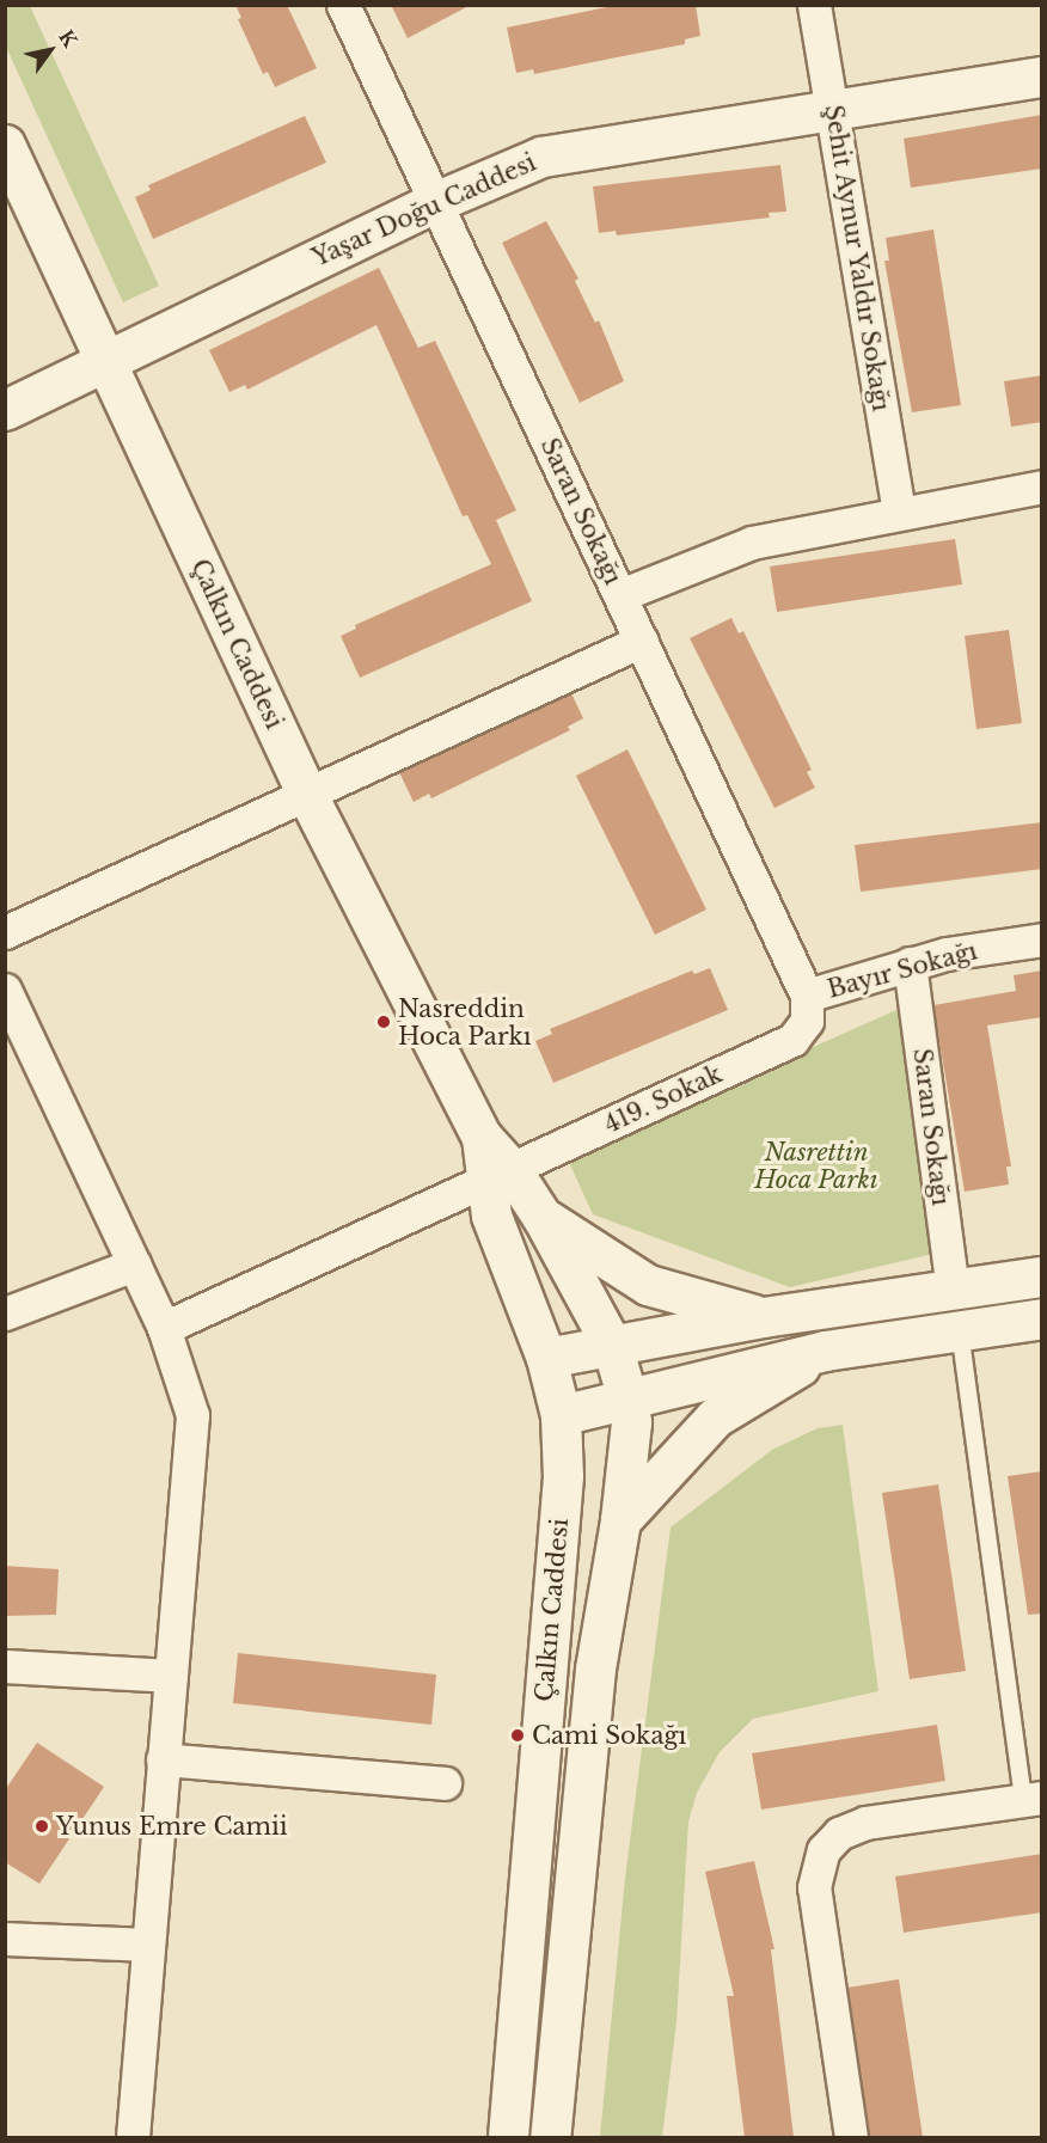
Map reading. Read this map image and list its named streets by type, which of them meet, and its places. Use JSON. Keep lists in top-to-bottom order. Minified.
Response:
{"streets":{"main road":["Yaşar Doğu Caddesi","Çalkın Caddesi"],"street":["Şehit Aynur Yaldır Sokağı","Saran Sokağı","Bayır Sokağı","419. Sokak"]},"crossings":[["Yaşar Doğu Caddesi","Şehit Aynur Yaldır Sokağı"],["Yaşar Doğu Caddesi","Saran Sokağı"],["Yaşar Doğu Caddesi","Çalkın Caddesi"],["Saran Sokağı","Bayır Sokağı"],["Saran Sokağı","419. Sokak"],["Çalkın Caddesi","419. Sokak"],["Bayır Sokağı","419. Sokak"]],"parks":["Nasrettin Hoca Parkı"],"places":["Nasreddin Hoca Parkı","Cami Sokağı","Yunus Emre Camii"],"north":"top right"}
